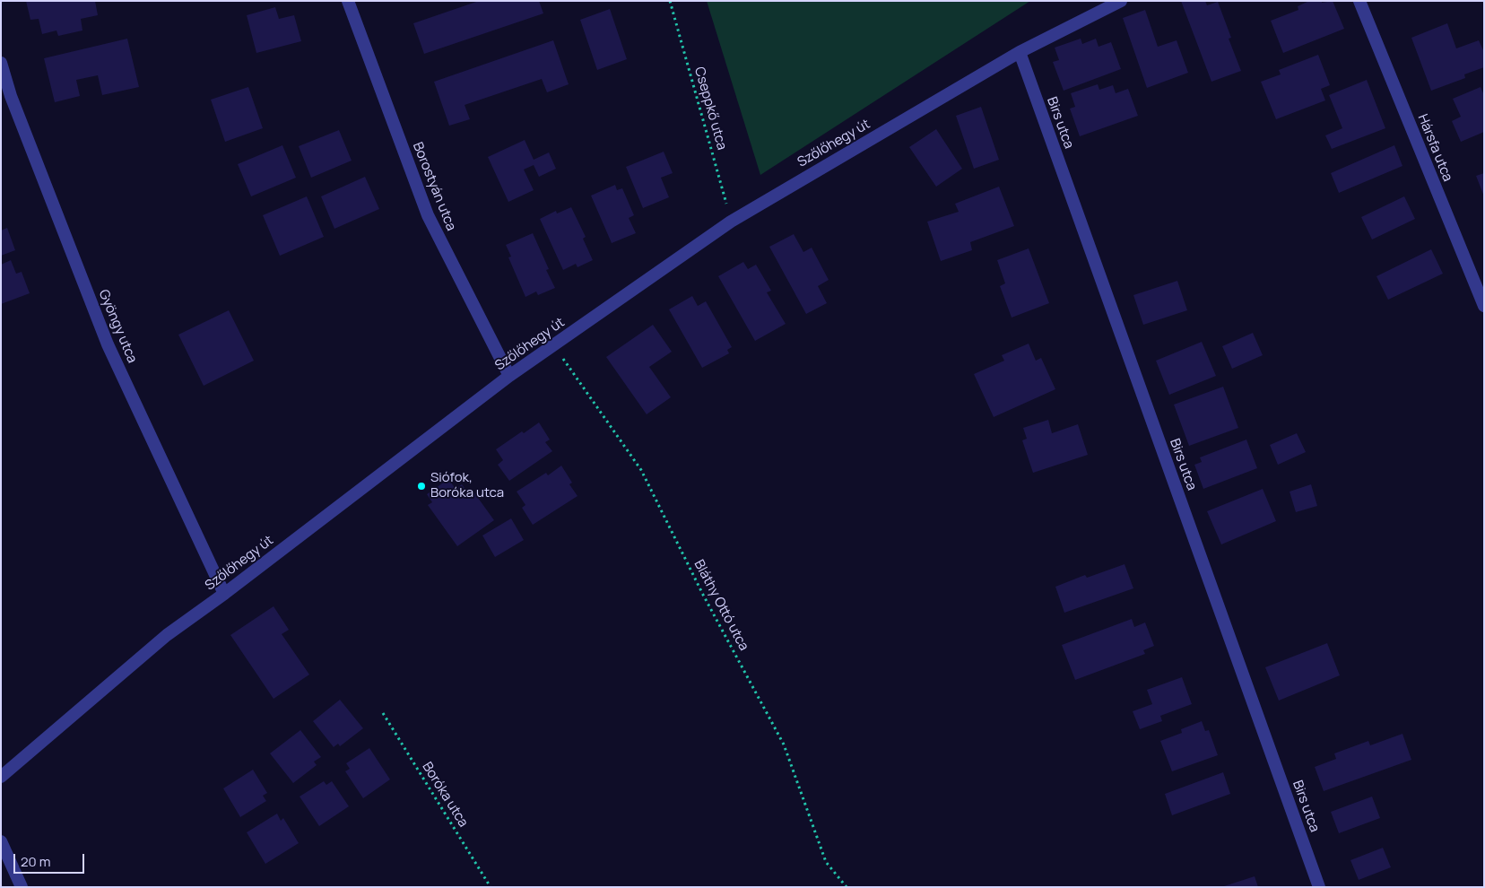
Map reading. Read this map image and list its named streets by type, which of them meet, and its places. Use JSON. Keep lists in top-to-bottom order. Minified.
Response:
{"streets":{"street":["Birs utca","Szőlőhegy út","Hársfa utca","Borostyán utca","Gyöngy utca"],"path":["Cseppkő utca","Bláthy Ottó utca","Boróka utca"]},"crossings":[["Cseppkő utca","Szőlőhegy út"],["Birs utca","Szőlőhegy út"],["Szőlőhegy út","Borostyán utca"],["Szőlőhegy út","Gyöngy utca"],["Szőlőhegy út","Bláthy Ottó utca"]],"places":["Siófok, Boróka utca"],"scale_bar":"20 m"}
